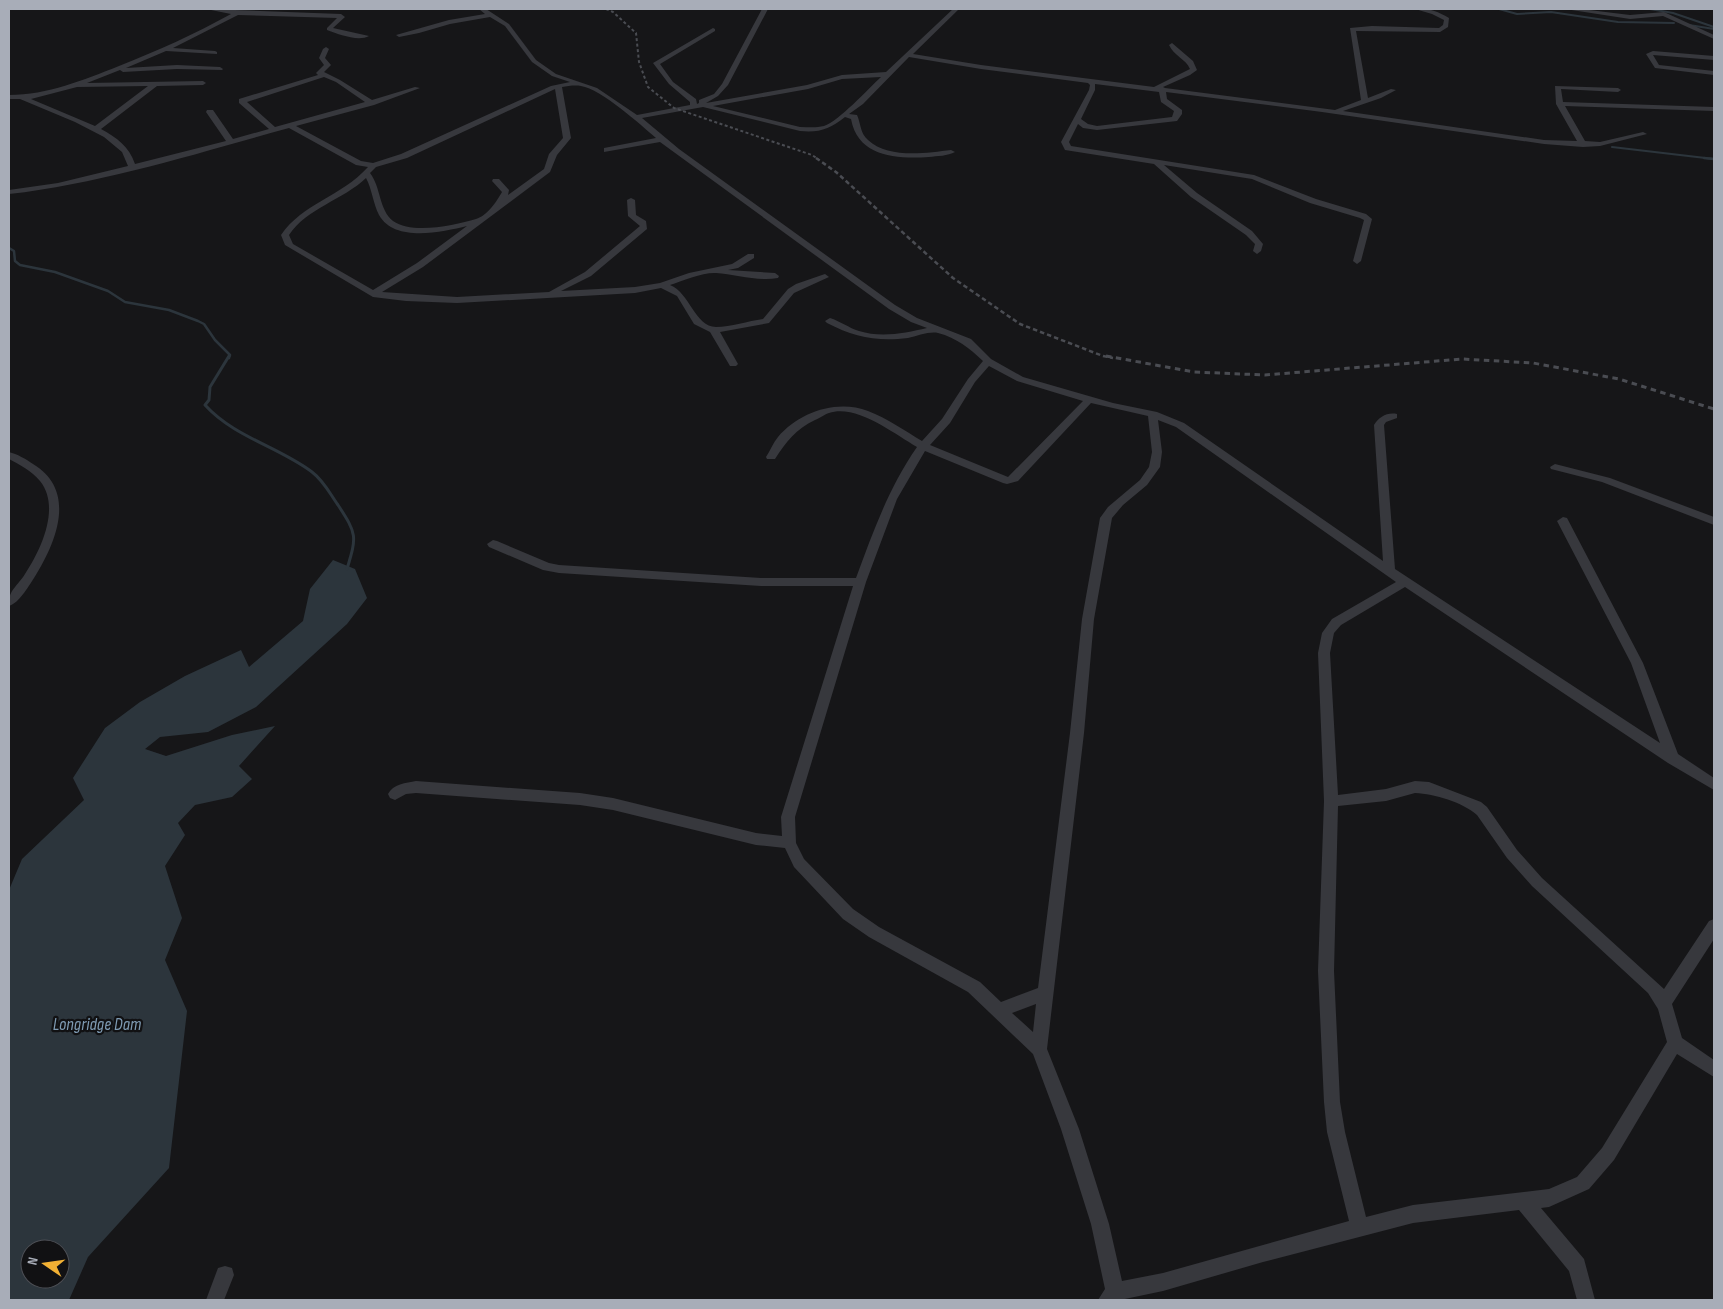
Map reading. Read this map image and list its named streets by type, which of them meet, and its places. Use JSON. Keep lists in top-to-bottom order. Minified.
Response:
{"water":["Longridge Dam"],"north":"left"}
